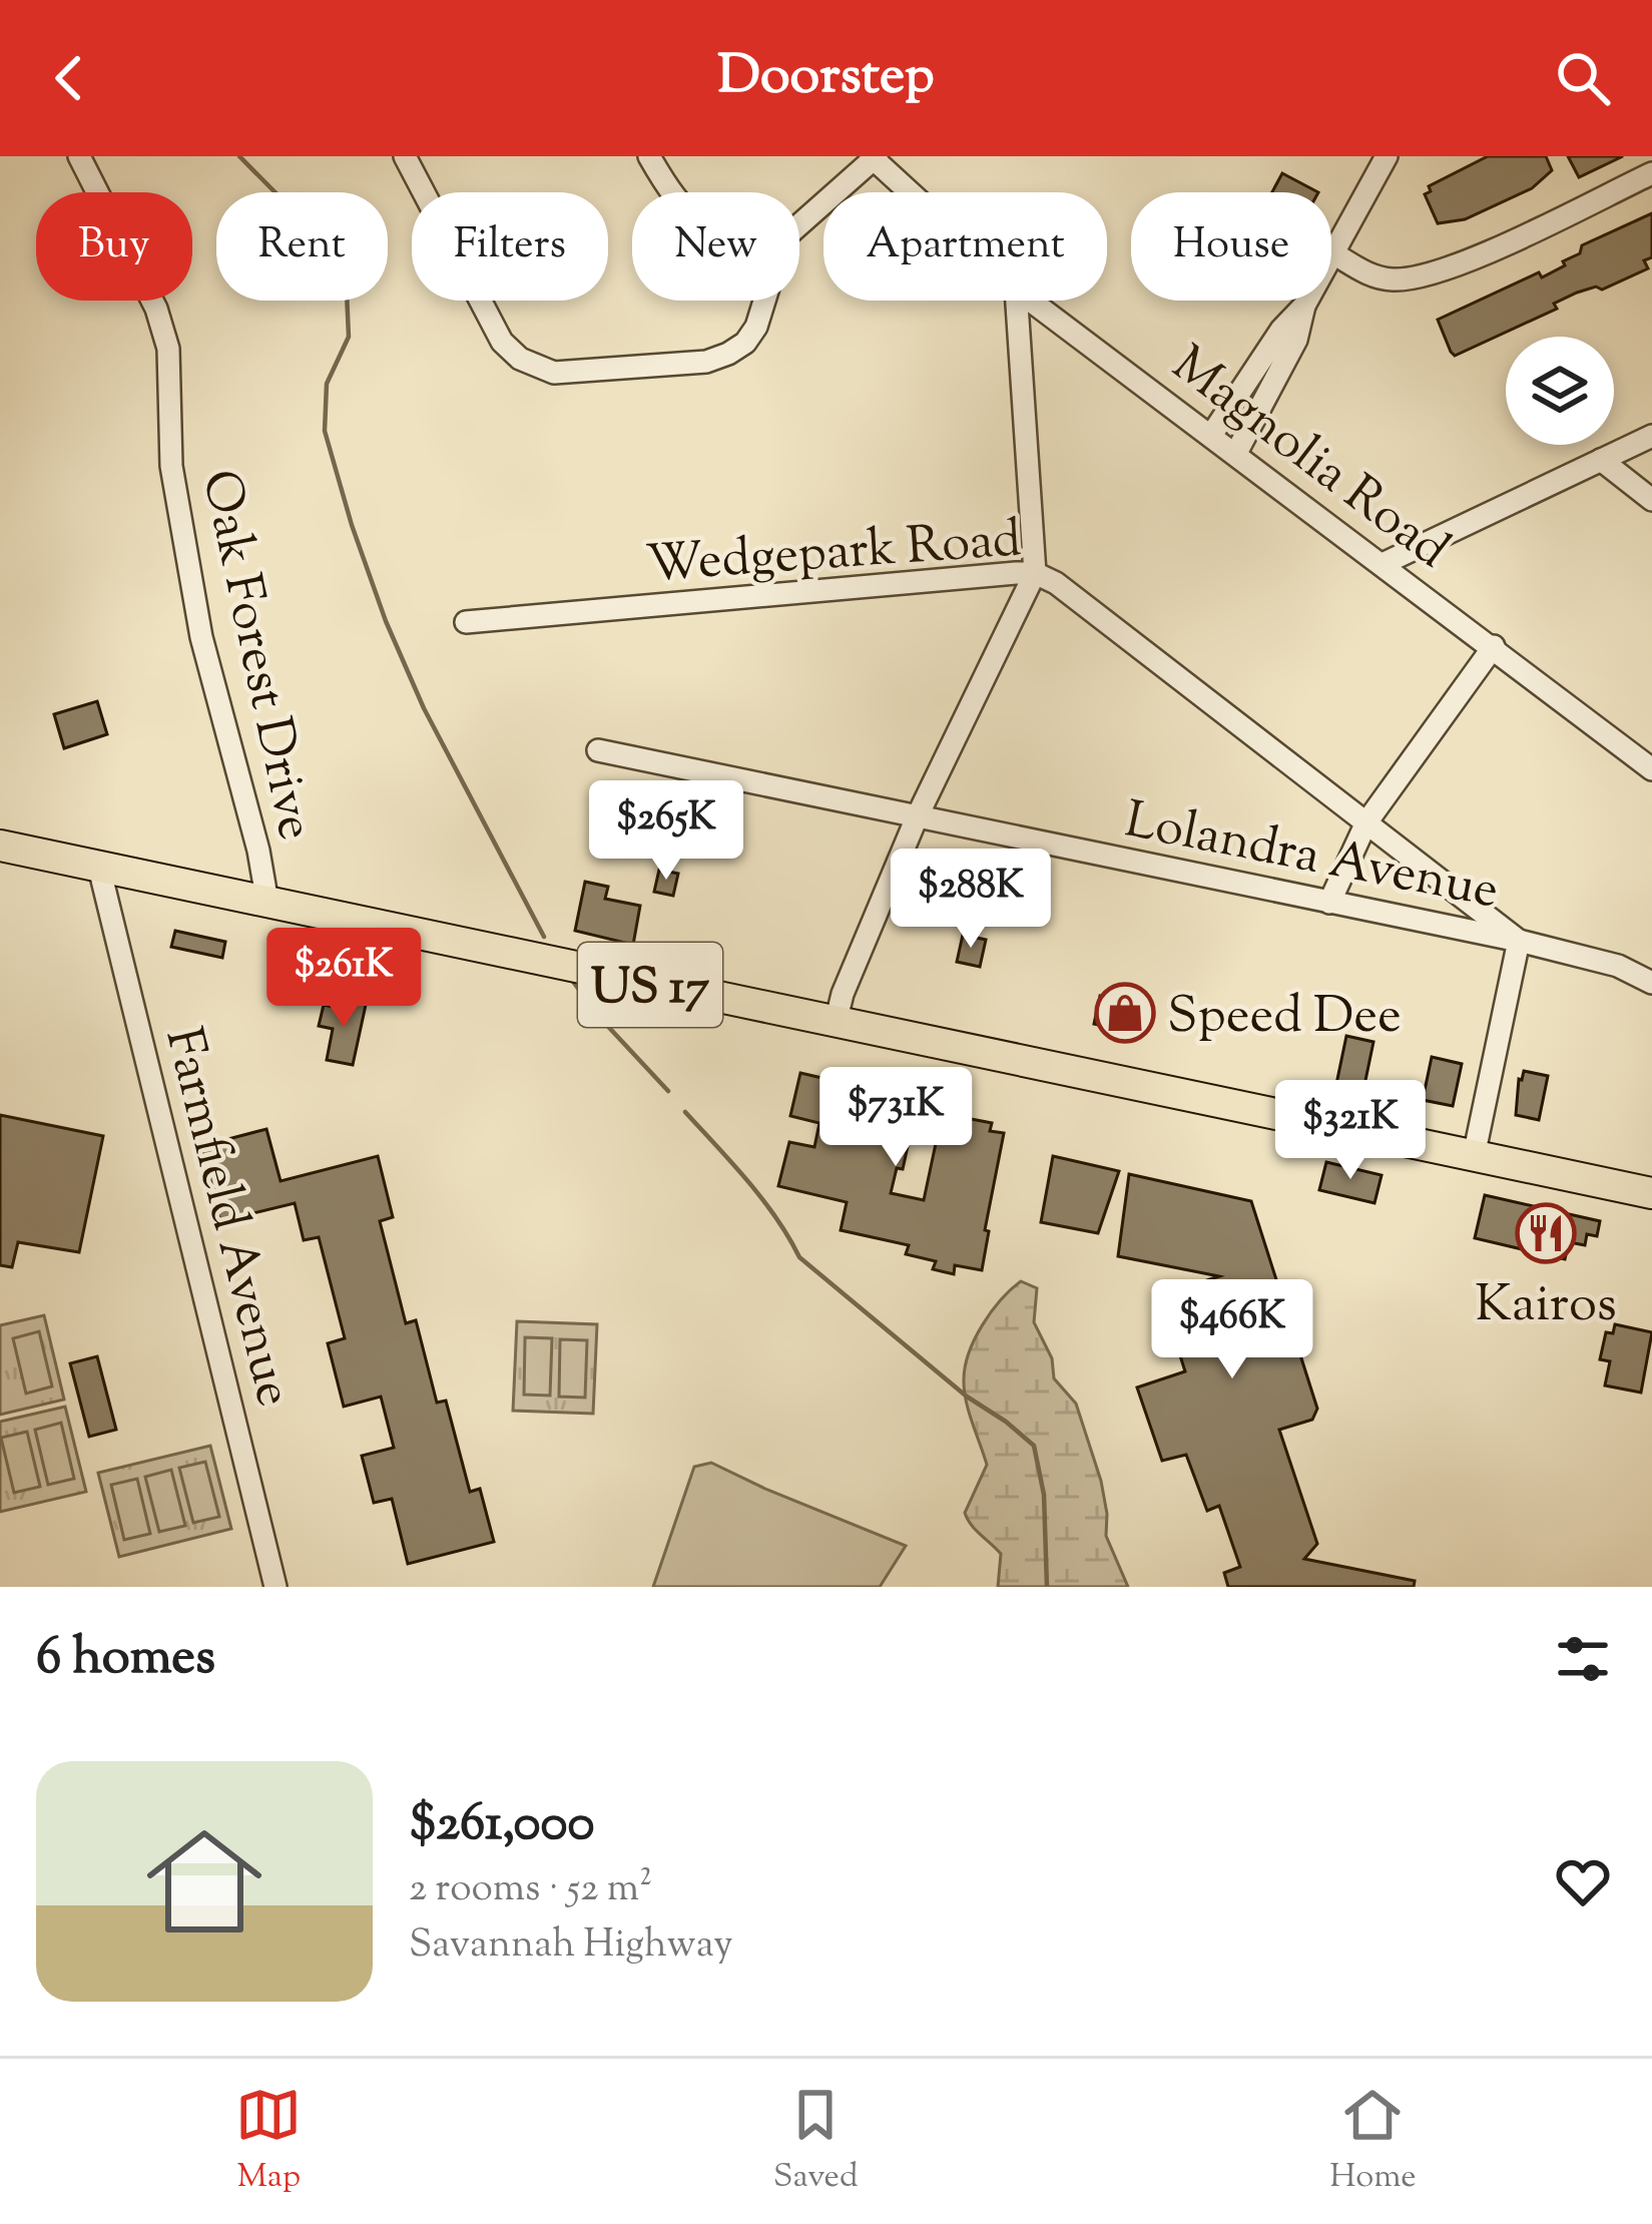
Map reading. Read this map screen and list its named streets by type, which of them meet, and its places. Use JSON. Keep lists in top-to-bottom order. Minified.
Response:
{"streets":{"highway":["US 17"],"street":["Magnolia Road","Wedgepark Road","Oak Forest Drive","Lolandra Avenue","Farmfield Avenue"]},"crossings":[["Wedgepark Road","Lolandra Avenue"],["Oak Forest Drive","US 17"],["US 17","Farmfield Avenue"]],"places":{"shop":["Speed Dee"],"restaurant":["Kairos"]},"page":{"header":"Doorstep","chip":["Buy","Rent","Filters","New","Apartment","House"],"price":["$265K","$288K","$261K","$731K","$321K","$466K"],"heading":"6 homes","list":[{"name":"$261,000","note":"2 rooms · 52 m² · Savannah Highway"}],"tabs":["Map","Saved","Home"]}}
